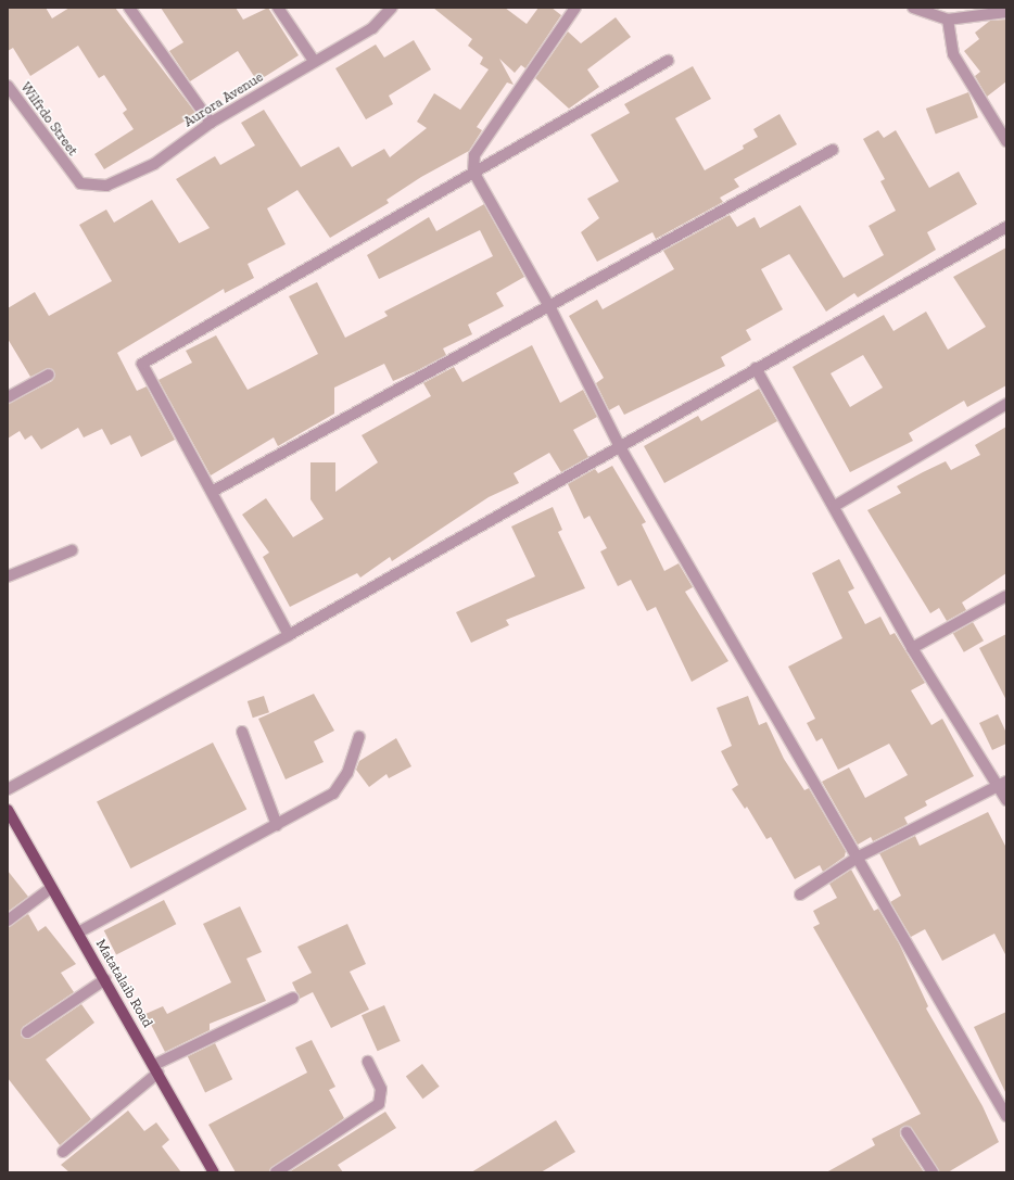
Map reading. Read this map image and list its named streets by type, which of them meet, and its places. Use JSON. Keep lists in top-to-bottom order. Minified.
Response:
{"streets":{"main road":["Matatalaib Road"],"street":["Aurora Avenue","Wilfrdo Street"]},"crossings":[["Aurora Avenue","Wilfrdo Street"]]}
